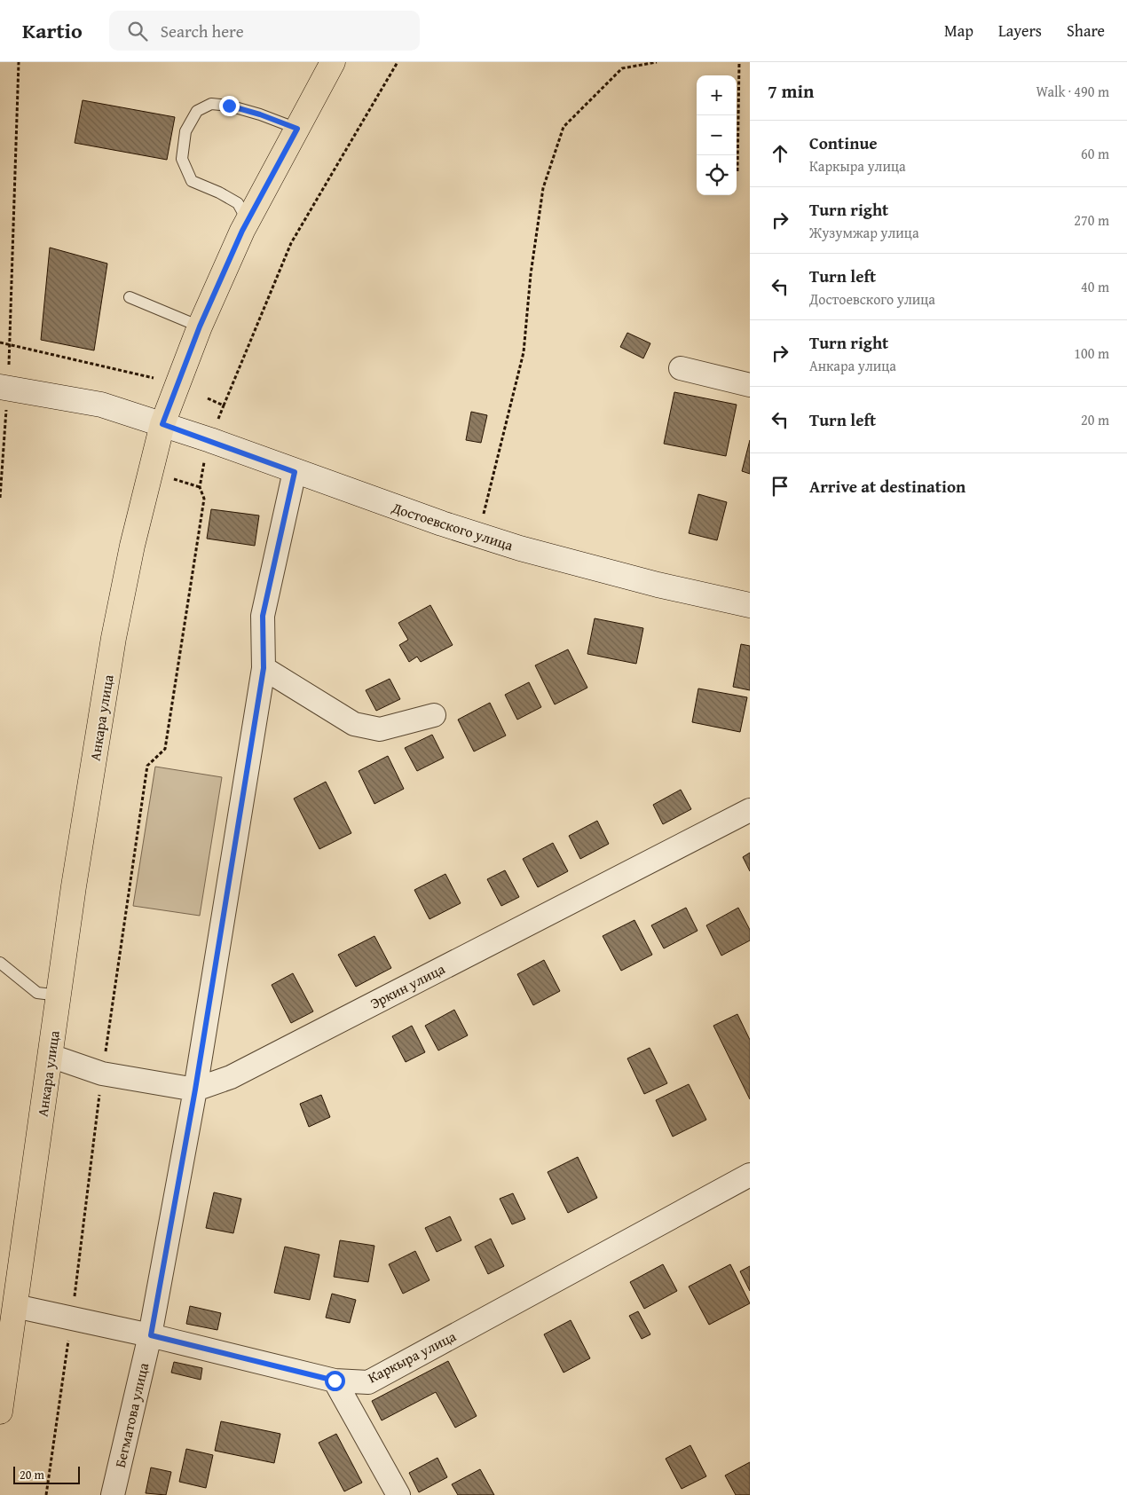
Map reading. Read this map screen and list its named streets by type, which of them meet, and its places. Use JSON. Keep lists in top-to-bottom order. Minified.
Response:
{"streets":{"main road":["Анкара улица"],"street":["Достоевского улица","Эркин улица","Каркыра улица","Бегматова улица"]},"crossings":[["Достоевского улица","Анкара улица"],["Достоевского улица","Бегматова улица"],["Анкара улица","Эркин улица"],["Анкара улица","Каркыра улица"],["Эркин улица","Бегматова улица"],["Каркыра улица","Бегматова улица"]],"scale_bar":"20 m","page":{"header":"Kartio","search":"Search here","nav":["Map","Layers","Share"],"heading":["7 min","Walk · 490 m"],"map_buttons":["+","−"],"list":[["Continue","Каркыра улица","60 m"],["Turn right","Жузумжар улица","270 m"],["Turn left","Достоевского улица","40 m"],["Turn right","Анкара улица","100 m"],["Turn left","20 m"],"Arrive at destination"],"scale":"20 m"}}
